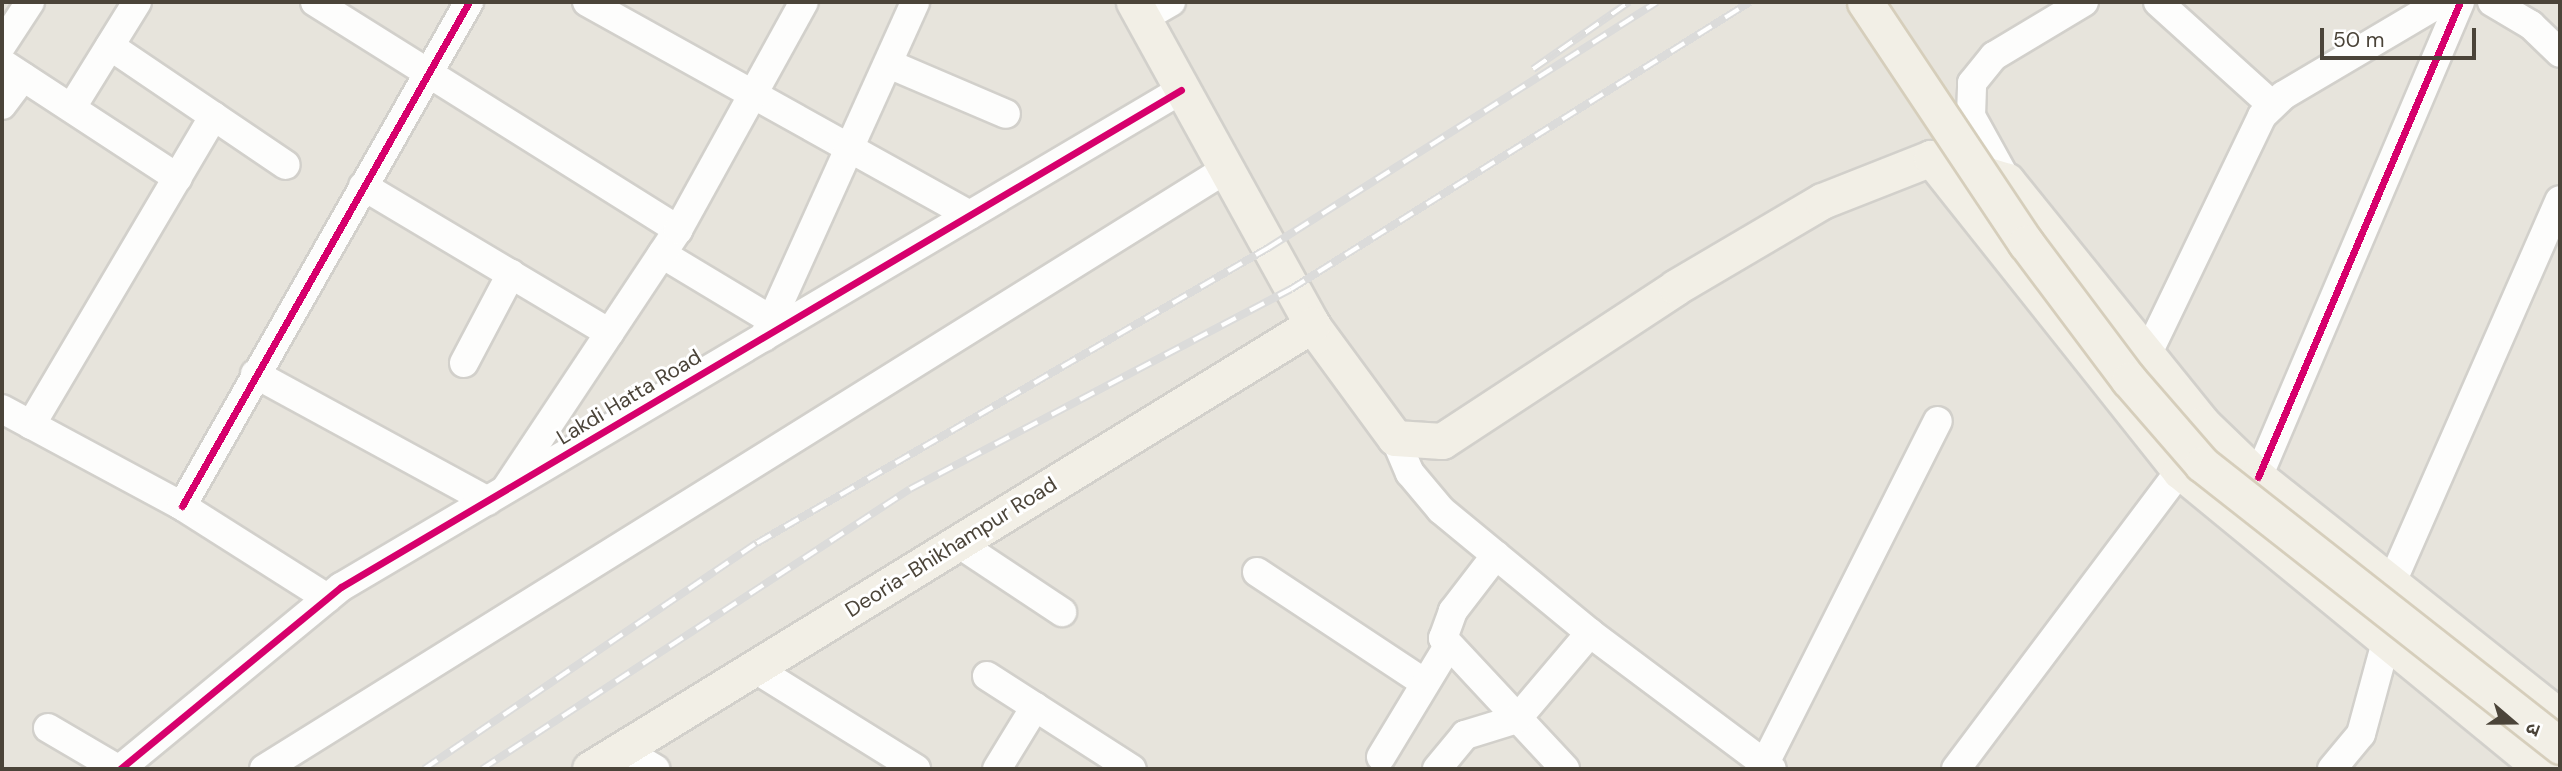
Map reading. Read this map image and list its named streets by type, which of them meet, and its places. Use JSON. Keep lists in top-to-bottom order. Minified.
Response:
{"streets":{"main road":["Deoria-Bhikhampur Road"],"street":["Lakdi Hatta Road"]},"scale_bar":"50 m","north":"right"}
